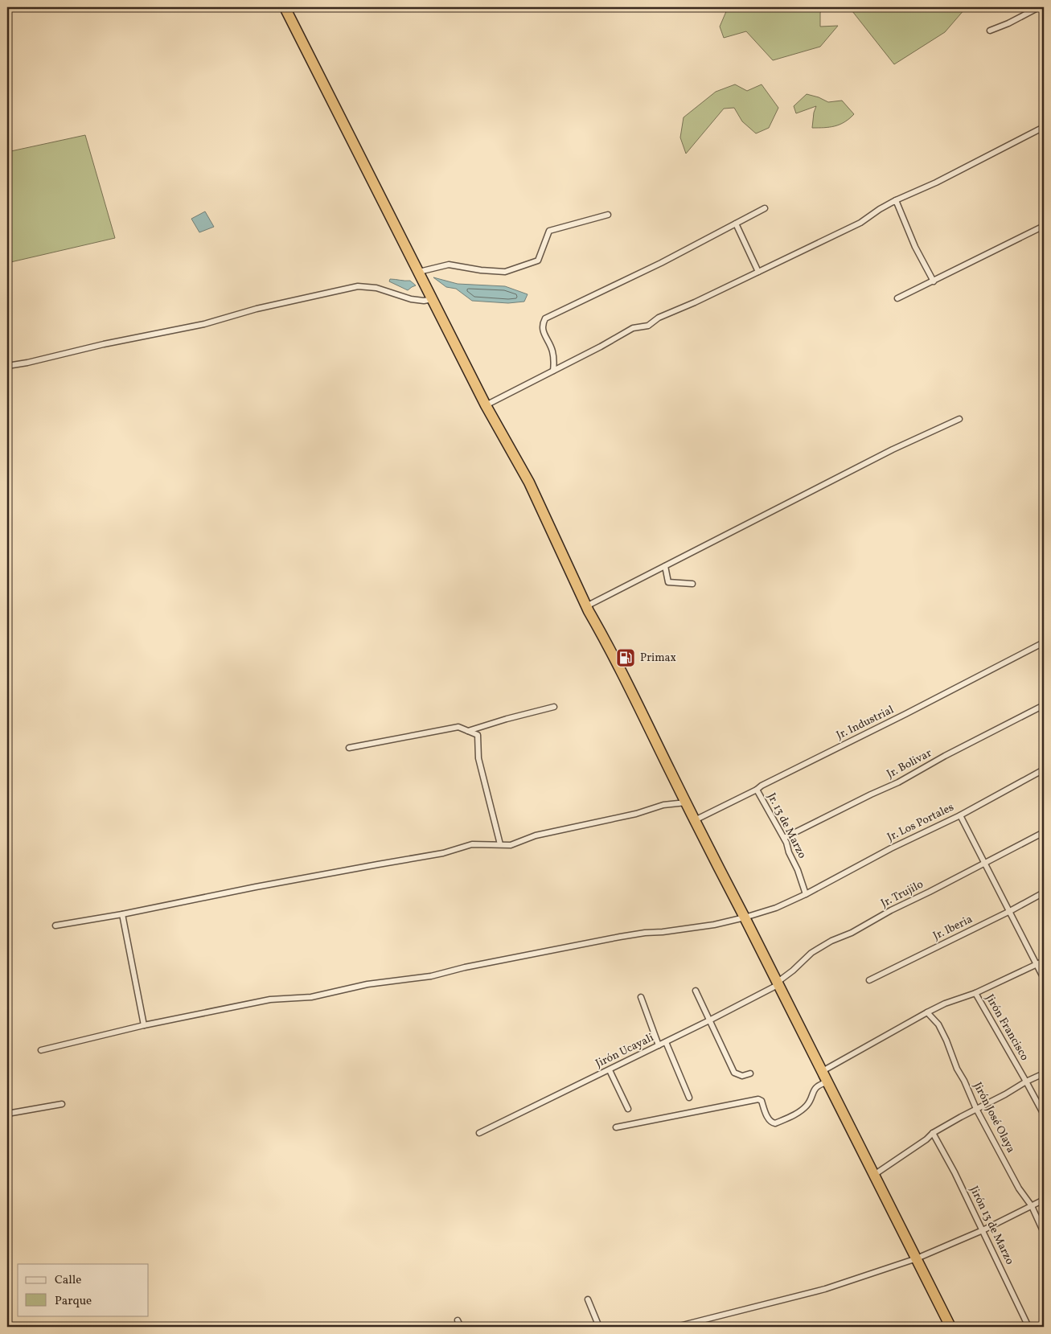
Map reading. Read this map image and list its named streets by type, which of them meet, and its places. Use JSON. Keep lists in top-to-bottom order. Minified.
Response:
{"streets":{"street":["Jr. Industrial","Jr. Bolivar","Jr. Los Portales","Jr. 13 de Marzo","Jr. Trujilo","Jr. Iberia","Jirón Francisco","Jirón Ucayali","Jirón José Olaya","Jirón 13 de Marzo"]},"crossings":[["Jr. Industrial","Jr. 13 de Marzo"],["Jr. Bolivar","Jr. 13 de Marzo"],["Jr. Los Portales","Jr. 13 de Marzo"],["Jr. Trujilo","Jirón Ucayali"]],"places":{"fuel station":["Primax"]},"legend":["Calle","Parque"]}
